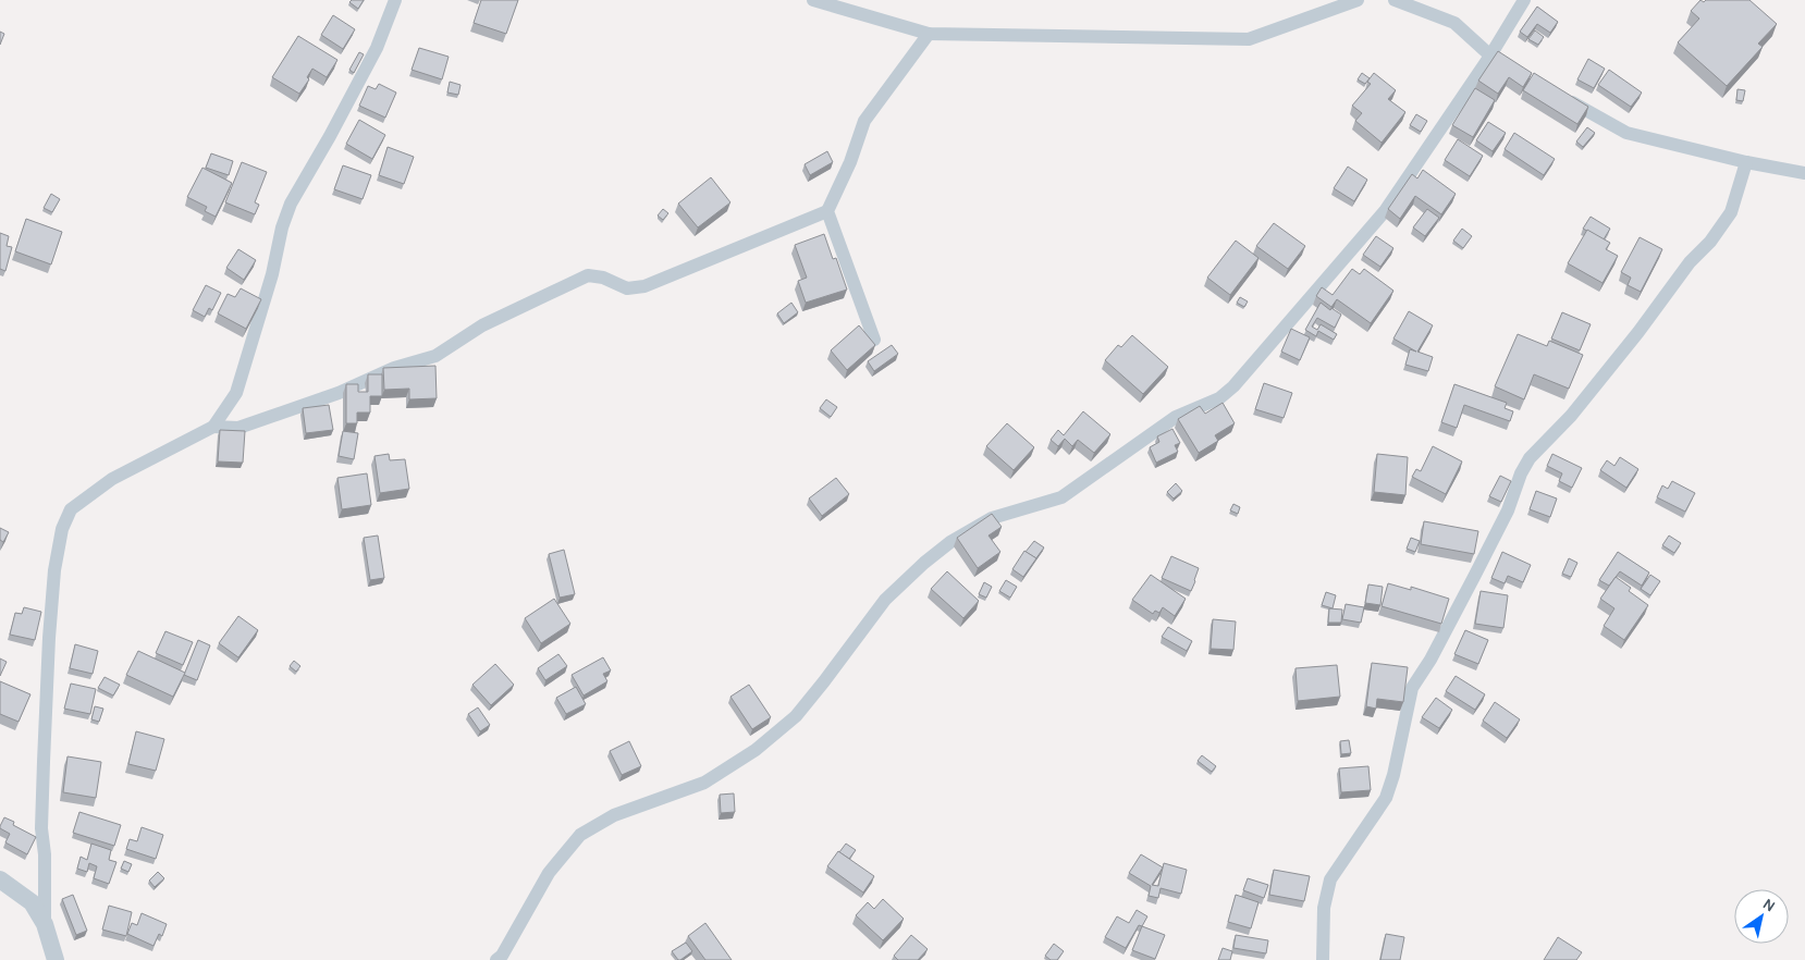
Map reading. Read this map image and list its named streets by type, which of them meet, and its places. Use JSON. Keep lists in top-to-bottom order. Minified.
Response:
{"north":"top right"}
